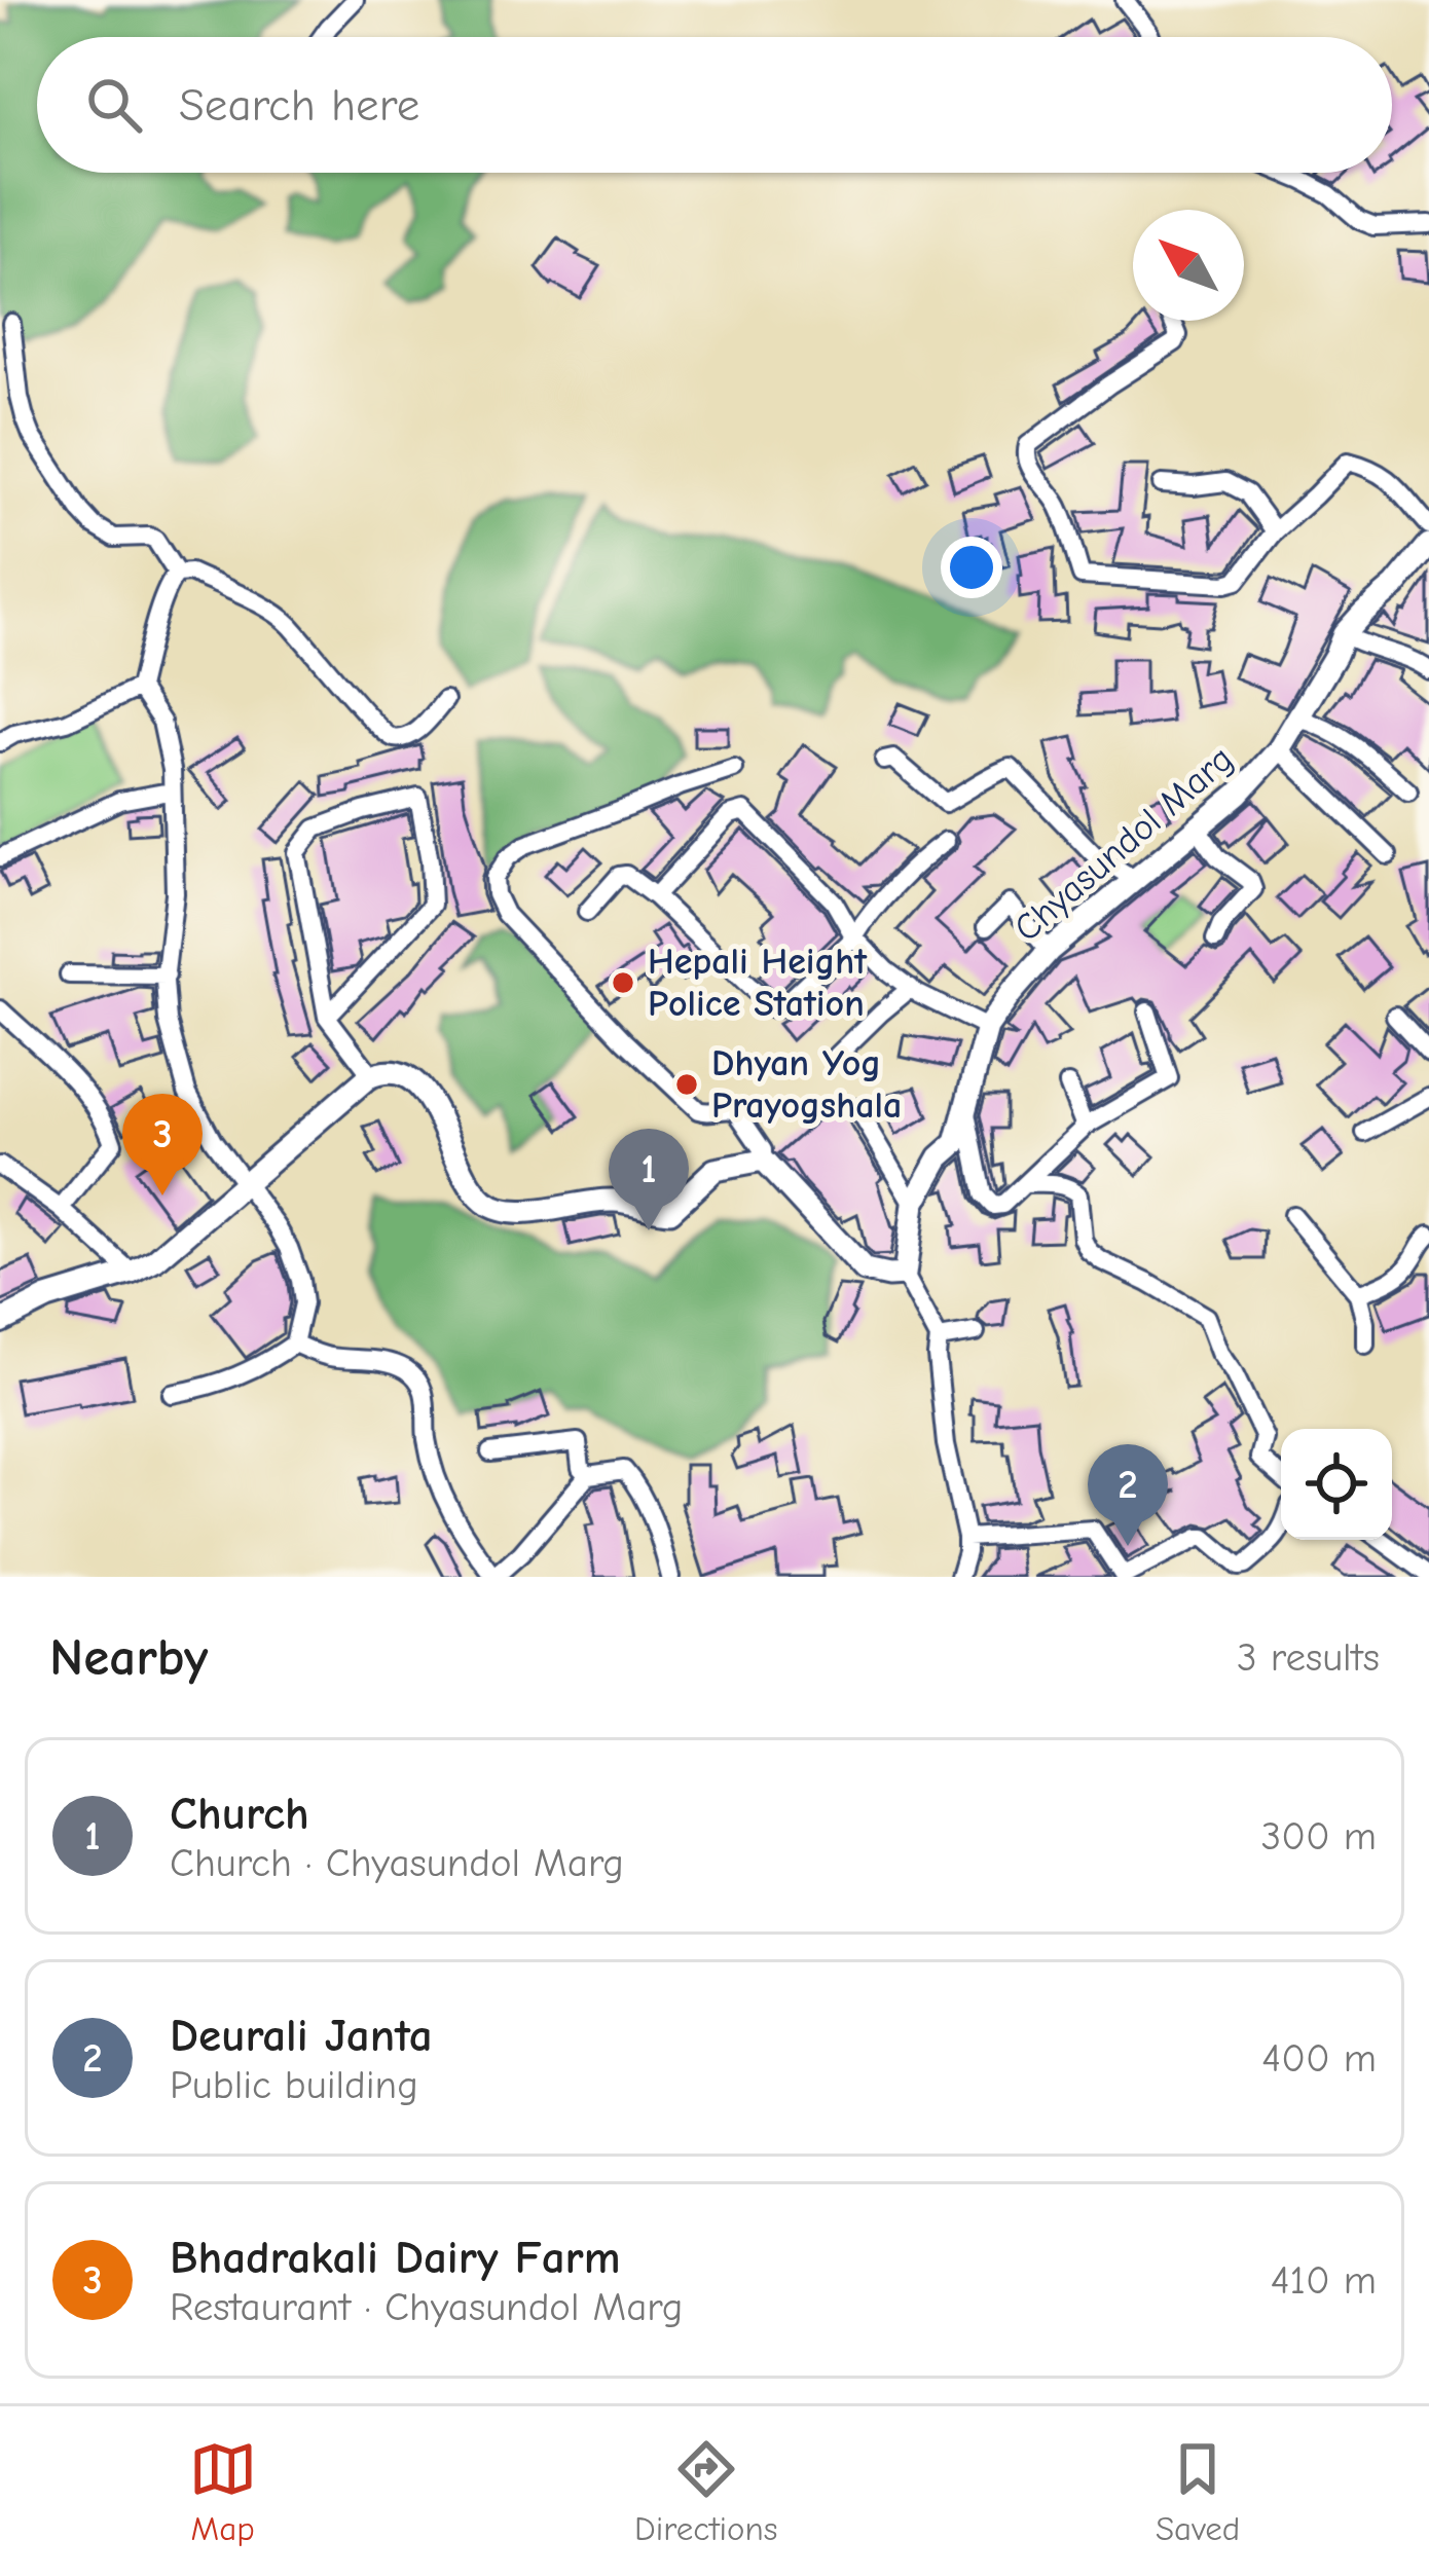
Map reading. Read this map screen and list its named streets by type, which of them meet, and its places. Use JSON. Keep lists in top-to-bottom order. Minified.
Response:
{"streets":{"street":["Chyasundol Marg"]},"places":["Hepali Height Police Station","Dhyan Yog Prayogshala"],"north":"top left","page":{"search":"Search here","pins":["3","1","2"],"heading":["Nearby","3 results"],"list":[{"mark":"1","name":"Church","note":"Church · Chyasundol Marg","value":"300 m"},{"mark":"2","name":"Deurali Janta","note":"Public building","value":"400 m"},{"mark":"3","name":"Bhadrakali Dairy Farm","note":"Restaurant · Chyasundol Marg","value":"410 m"}],"nav":["Map","Directions","Saved"]}}
